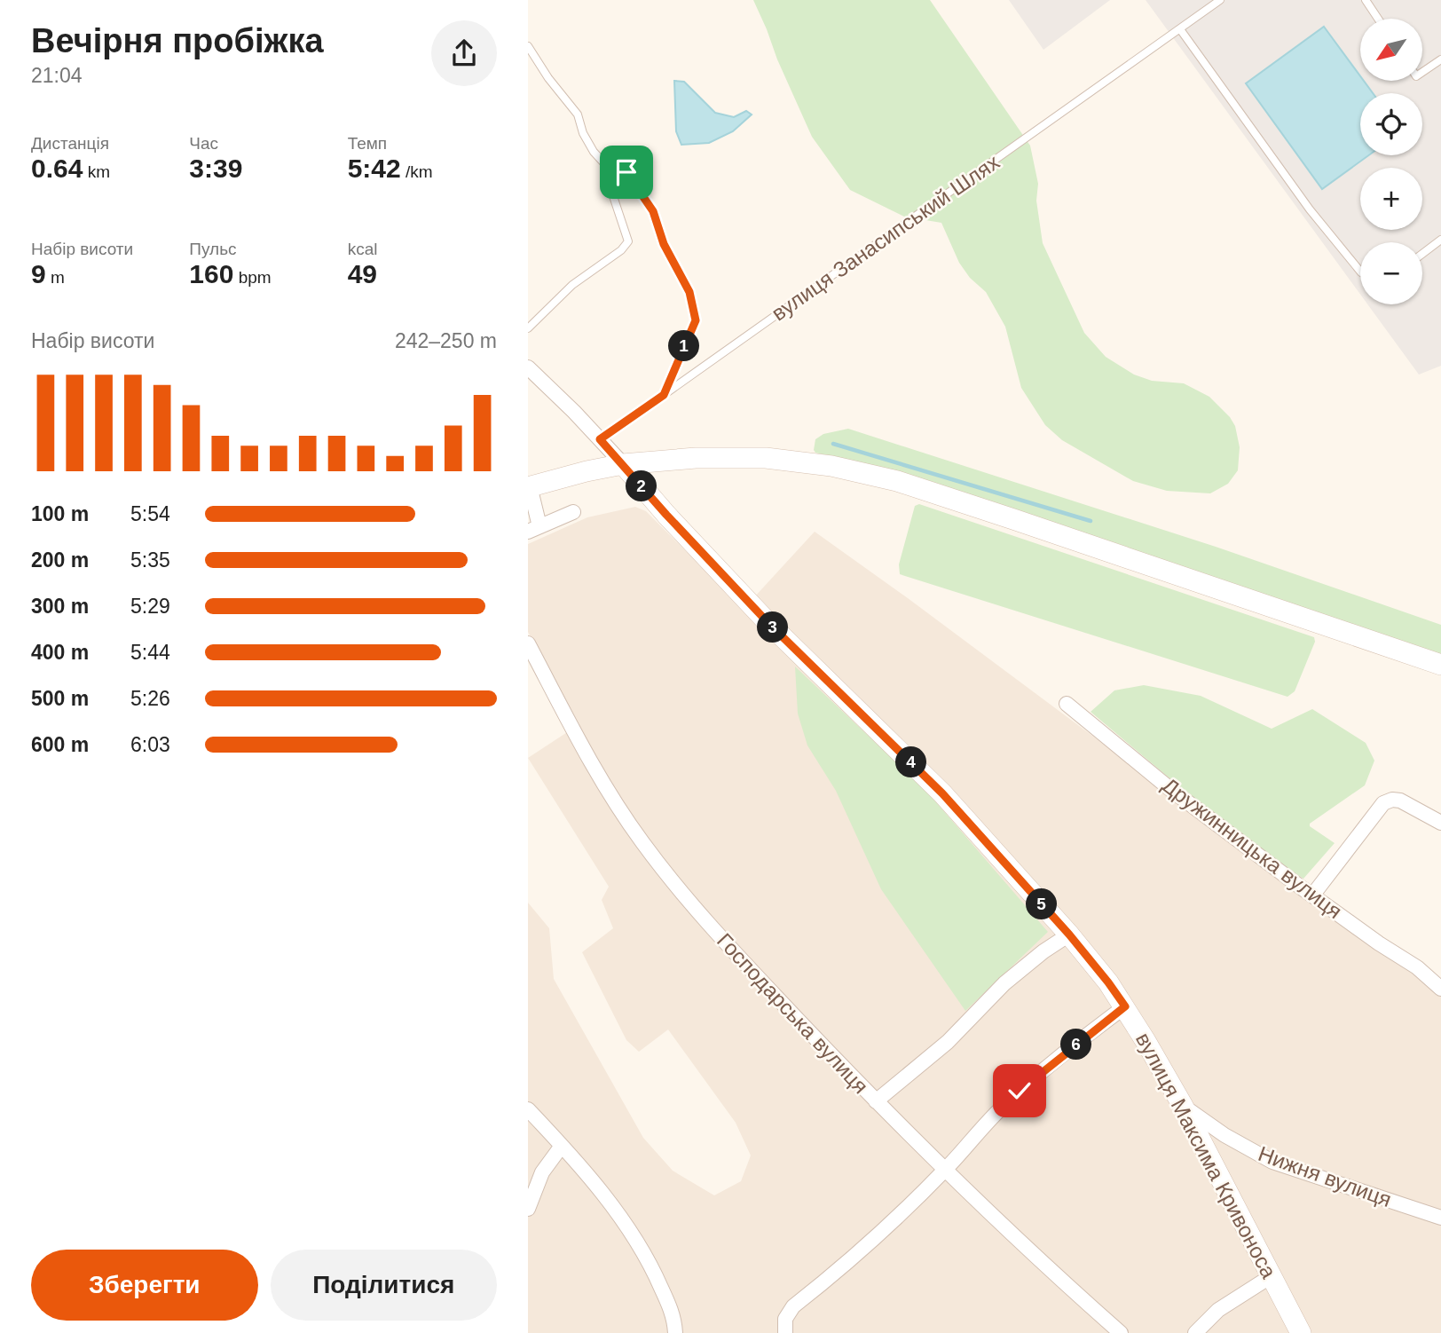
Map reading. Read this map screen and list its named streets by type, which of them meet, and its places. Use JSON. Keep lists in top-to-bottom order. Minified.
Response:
{"streets":{"street":["Дружинницька вулиця","Господарська вулиця","вулиця Максима Кривоноса","Нижня вулиця"],"lane":["вулиця Занасипський Шлях"]},"crossings":[["вулиця Максима Кривоноса","Нижня вулиця"]],"north":"bottom left","page":{"heading":["Вечірня пробіжка","21:04"],"map_buttons":["+","−"],"stats":[["Дистанція","0.64 km"],["Час","3:39"],["Темп","5:42 /km"],["Набір висоти","9 m"],["Пульс","160 bpm"],["kcal","49"]],"chart":["Набір висоти","242–250 m"],"pins":["1","2","3","4","5","6"],"list":[{"name":"100 m","note":"5:54"},{"name":"200 m","note":"5:35"},{"name":"300 m","note":"5:29"},{"name":"400 m","note":"5:44"},{"name":"500 m","note":"5:26"},{"name":"600 m","note":"6:03"}],"buttons":["Зберегти","Поділитися"]}}
